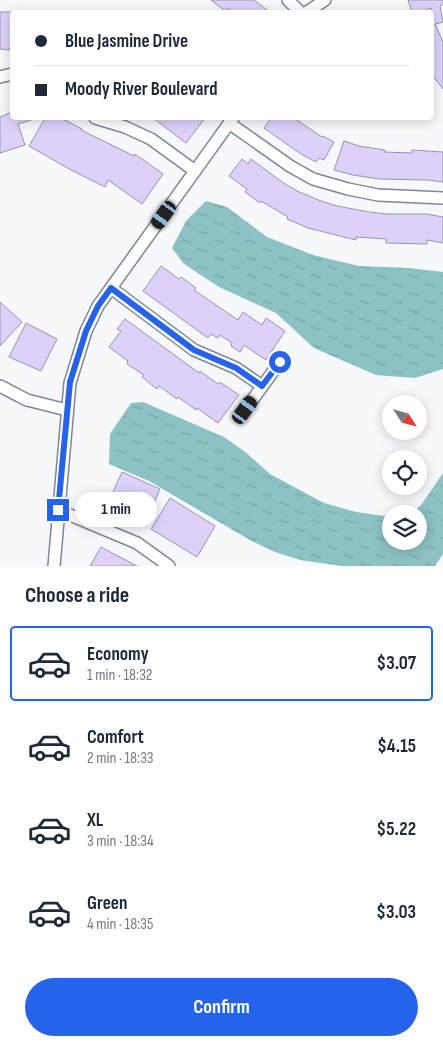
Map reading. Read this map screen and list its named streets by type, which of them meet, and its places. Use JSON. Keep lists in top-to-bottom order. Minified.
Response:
{"north":"bottom right","page":{"banner":["Blue Jasmine Drive","Moody River Boulevard"],"bubble":"1 min","heading":"Choose a ride","list":[{"name":"Economy","note":"1 min · 18:32","value":"$3.07"},{"name":"Comfort","note":"2 min · 18:33","value":"$4.15"},{"name":"XL","note":"3 min · 18:34","value":"$5.22"},{"name":"Green","note":"4 min · 18:35","value":"$3.03"}],"buttons":"Confirm"}}
